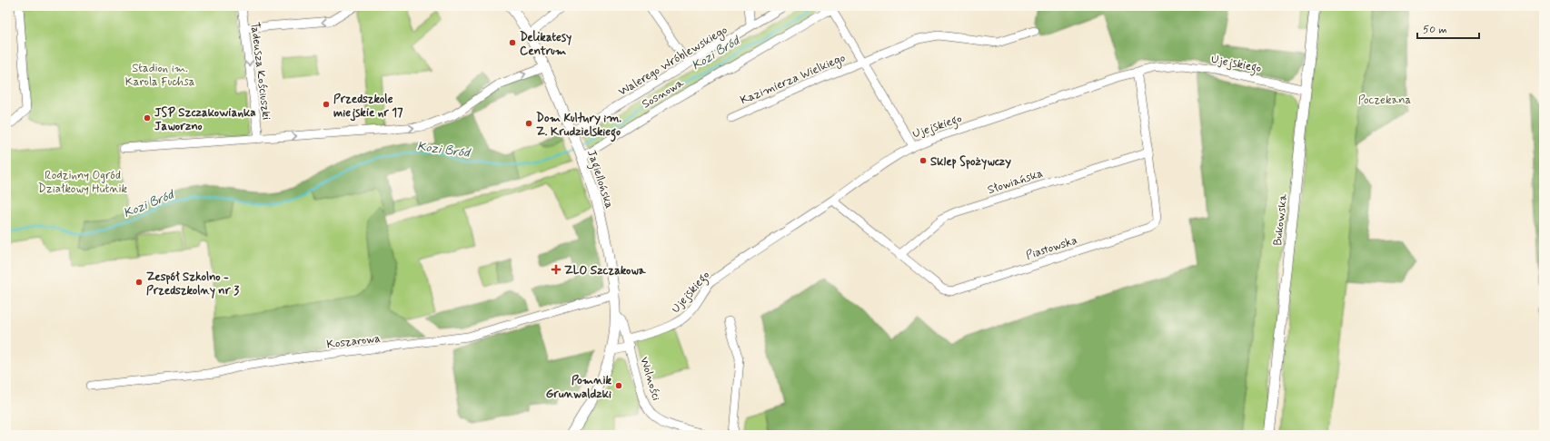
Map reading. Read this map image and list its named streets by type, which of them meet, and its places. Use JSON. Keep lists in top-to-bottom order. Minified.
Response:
{"streets":{"street":["Walerego Wróblewskiego","Ujejskiego","Tadeusza Kościuszki","Kazimierza Wielkiego","Sosnowa","Jagiellońska","Słowiańska","Bukowska","Piastowska","Koszarowa","Wolności"]},"crossings":[["Walerego Wróblewskiego","Jagiellońska"],["Ujejskiego","Kazimierza Wielkiego"],["Ujejskiego","Jagiellońska"],["Ujejskiego","Bukowska"],["Ujejskiego","Piastowska"],["Ujejskiego","Wolności"],["Kazimierza Wielkiego","Sosnowa"],["Sosnowa","Jagiellońska"],["Jagiellońska","Koszarowa"],["Jagiellońska","Wolności"],["Słowiańska","Piastowska"]],"one_way":["Tadeusza Kościuszki"],"water":["Kozi Bród"],"parks":["Stadion im. Karola Fuchsa","Poczekana","Rodzinny Ogród Działkowy Hutnik"],"places":{"other":["Delikatesy Centrum","Przedszkole miejskie nr 17","JSP Szczakowianka Jaworzno","Dom Kultury im. Z. Krudzielskiego","Sklep Spożywczy","Zespół Szkolno - Przedszkolny nr 3","Pomnik Grunwaldzki"],"health":["ZLO Szczakowa"]},"scale_bar":"50 m"}
